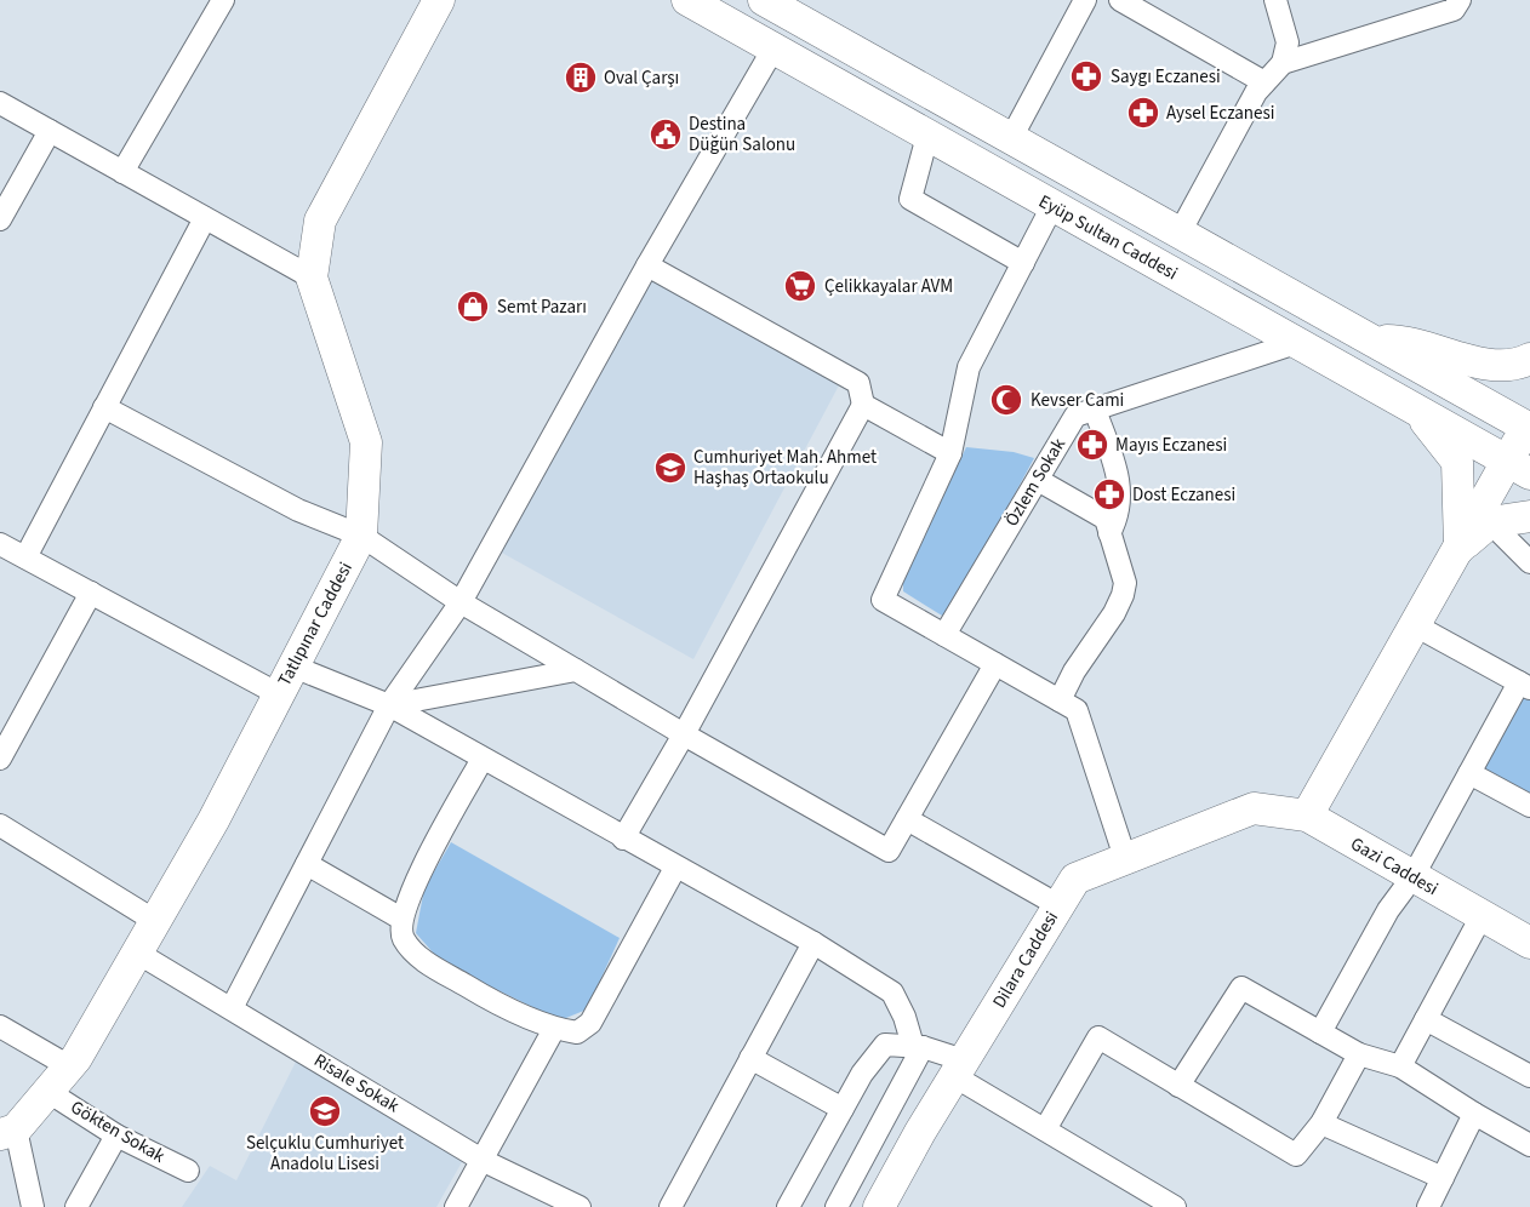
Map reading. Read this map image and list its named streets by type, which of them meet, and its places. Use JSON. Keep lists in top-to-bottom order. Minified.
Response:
{"streets":{"street":["Eyüp Sultan Caddesi","Özlem Sokak","Tatlıpınar Caddesi","Gazi Caddesi","Dilara Caddesi","Risale Sokak","Gökten Sokak"]},"crossings":[["Eyüp Sultan Caddesi","Özlem Sokak"],["Tatlıpınar Caddesi","Risale Sokak"],["Tatlıpınar Caddesi","Gökten Sokak"],["Gazi Caddesi","Dilara Caddesi"]],"places":{"pharmacy":["Saygı Eczanesi","Aysel Eczanesi","Mayıs Eczanesi","Dost Eczanesi"],"building":["Oval Çarşı"],"public building":["Destina Düğün Salonu"],"supermarket":["Çelikkayalar AVM"],"shop":["Semt Pazarı"],"mosque":["Kevser Cami"],"school or university":["Cumhuriyet Mah. Ahmet Haşhaş Ortaokulu","Selçuklu Cumhuriyet Anadolu Lisesi"]}}
